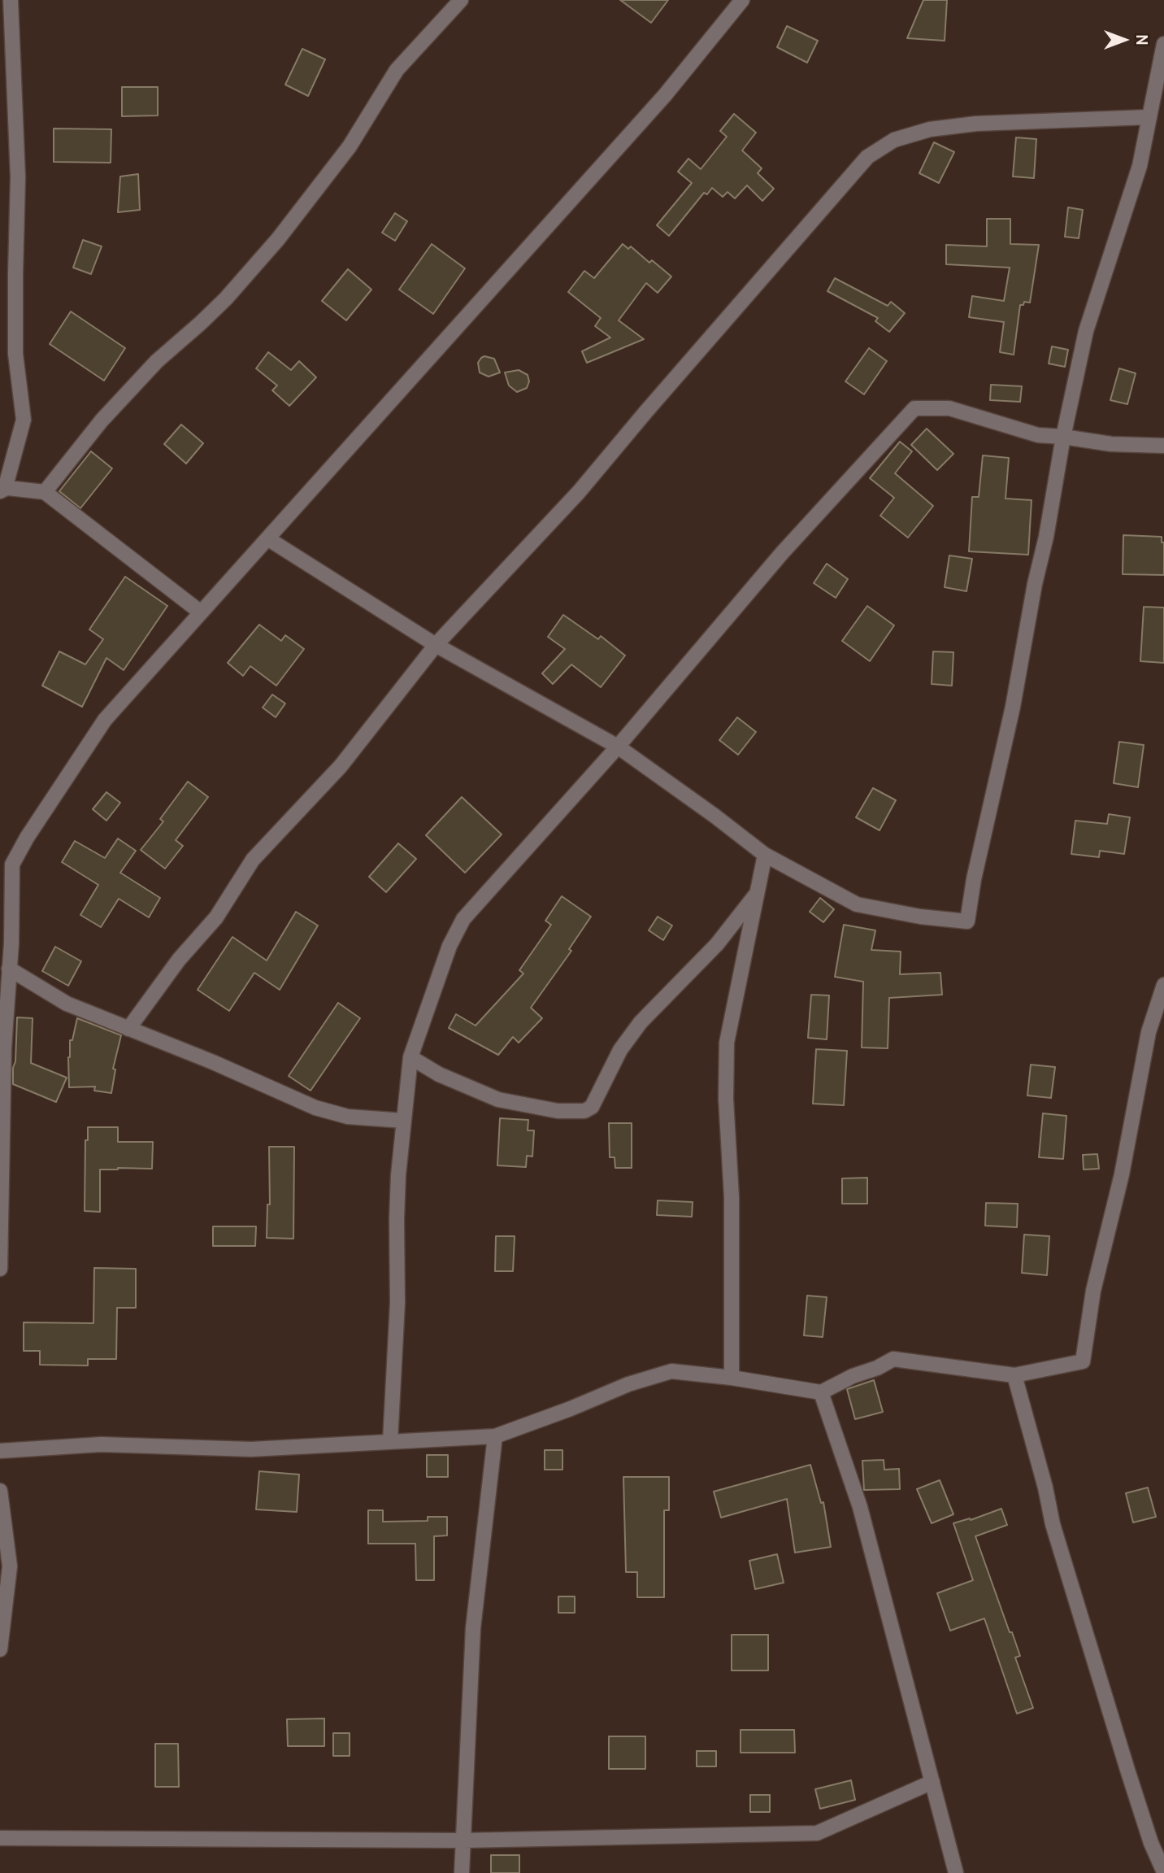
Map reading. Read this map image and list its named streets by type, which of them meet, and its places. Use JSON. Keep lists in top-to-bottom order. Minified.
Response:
{"north":"right"}
